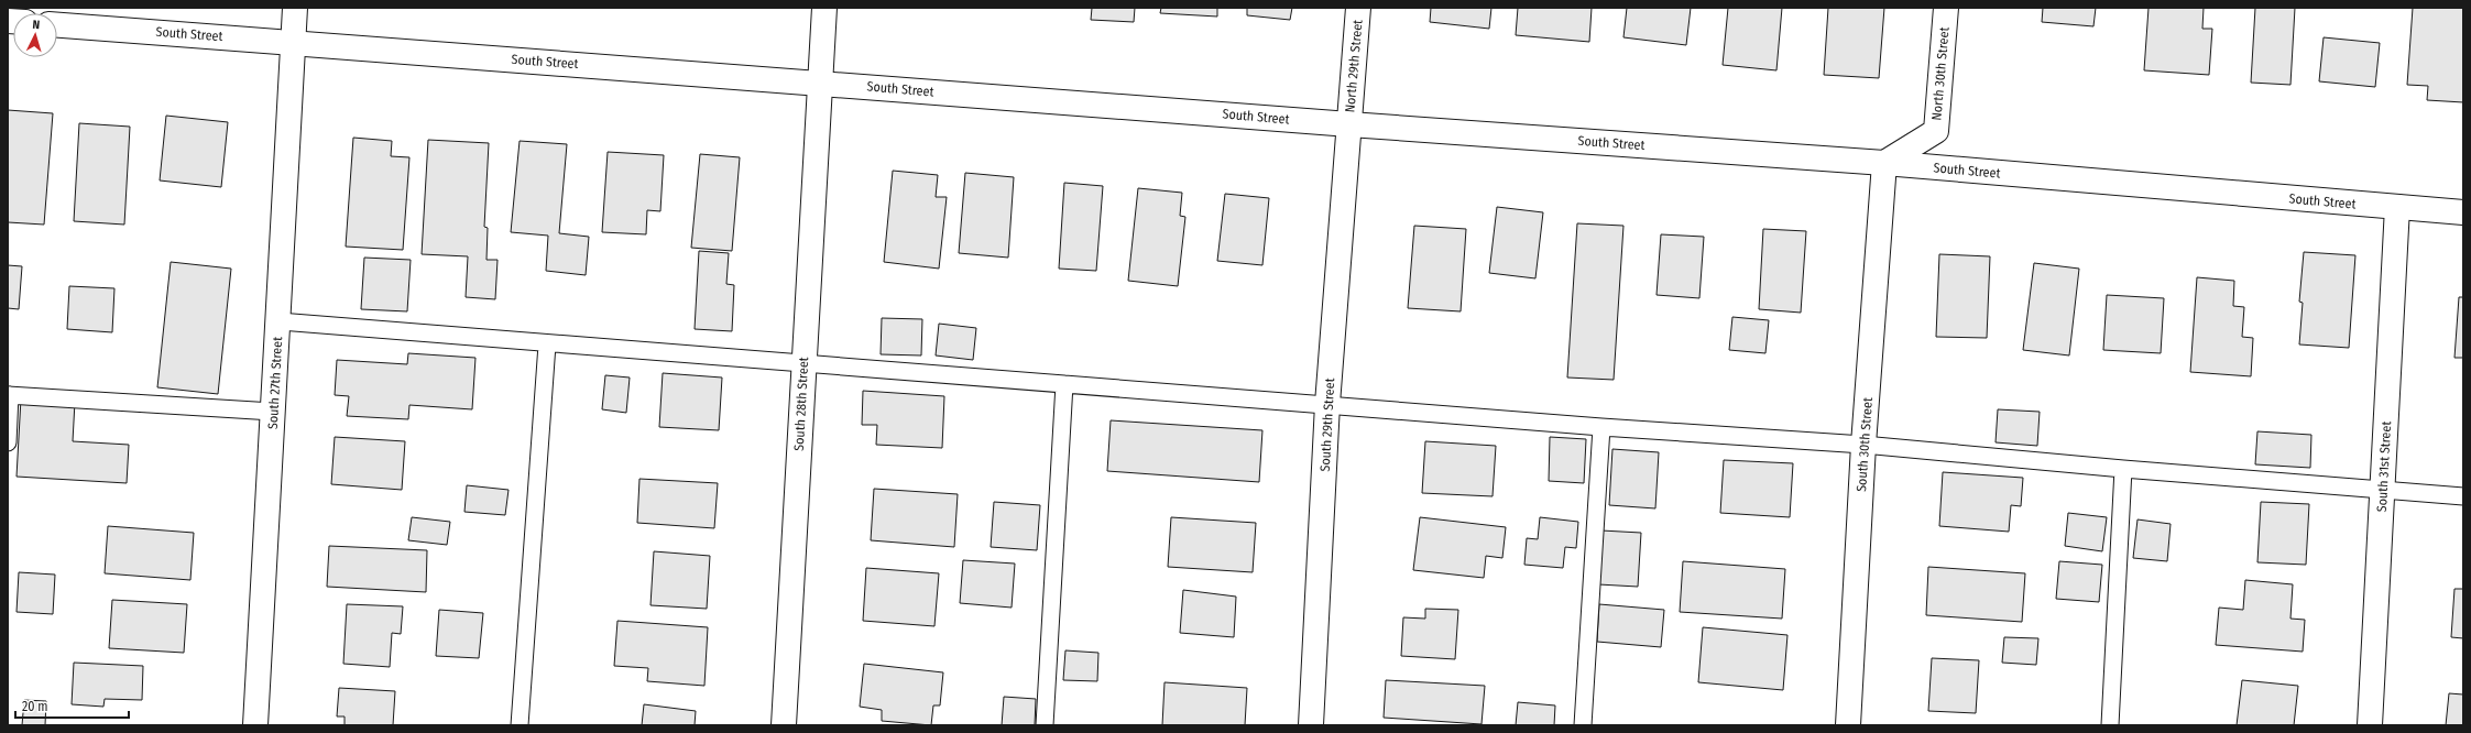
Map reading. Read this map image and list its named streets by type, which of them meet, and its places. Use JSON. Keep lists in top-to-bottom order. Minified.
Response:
{"streets":{"street":["South Street","North 29th Street","North 30th Street","South 27th Street","South 28th Street","South 29th Street","South 30th Street","South 31st Street"]},"crossings":[["South Street","North 29th Street"],["South Street","North 30th Street"],["South Street","South 27th Street"],["South Street","South 28th Street"],["South Street","South 29th Street"],["South Street","South 30th Street"],["South Street","South 31st Street"],["North 29th Street","South 29th Street"],["North 30th Street","South 30th Street"]],"scale_bar":"20 m","north":"top"}
